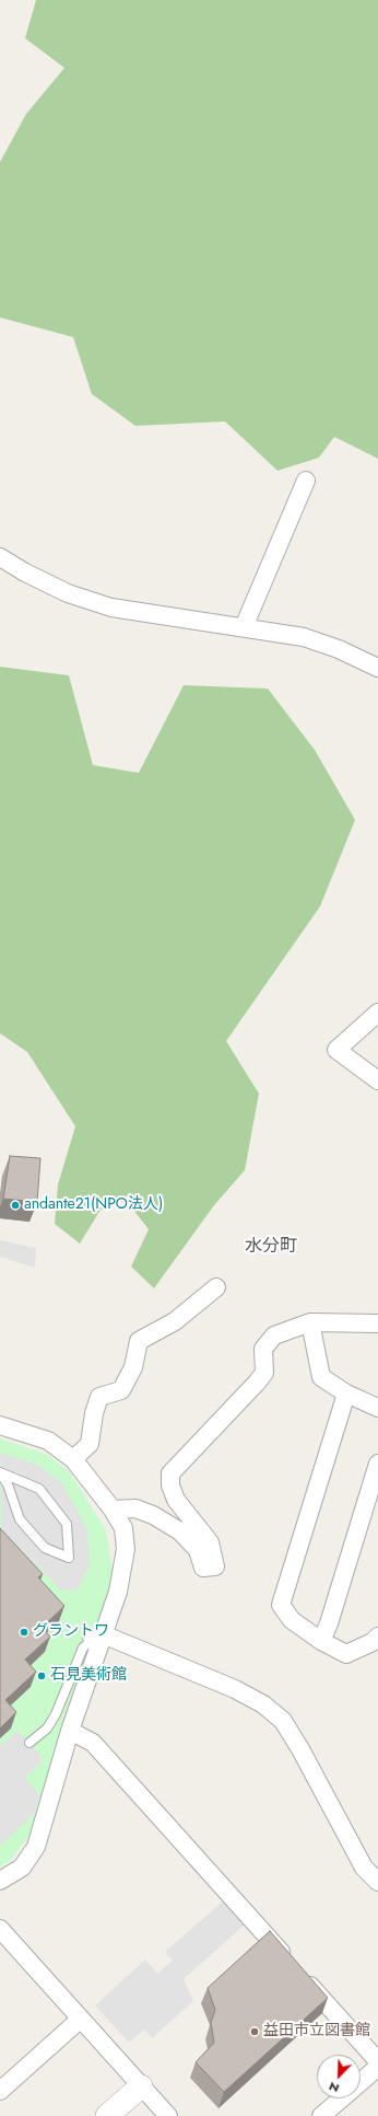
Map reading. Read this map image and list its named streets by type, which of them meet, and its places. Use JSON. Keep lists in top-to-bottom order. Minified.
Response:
{"districts":["水分町"],"places":["andante21(NPO法人)","グラントワ","石見美術館","益田市立図書館"],"north":"bottom left"}
